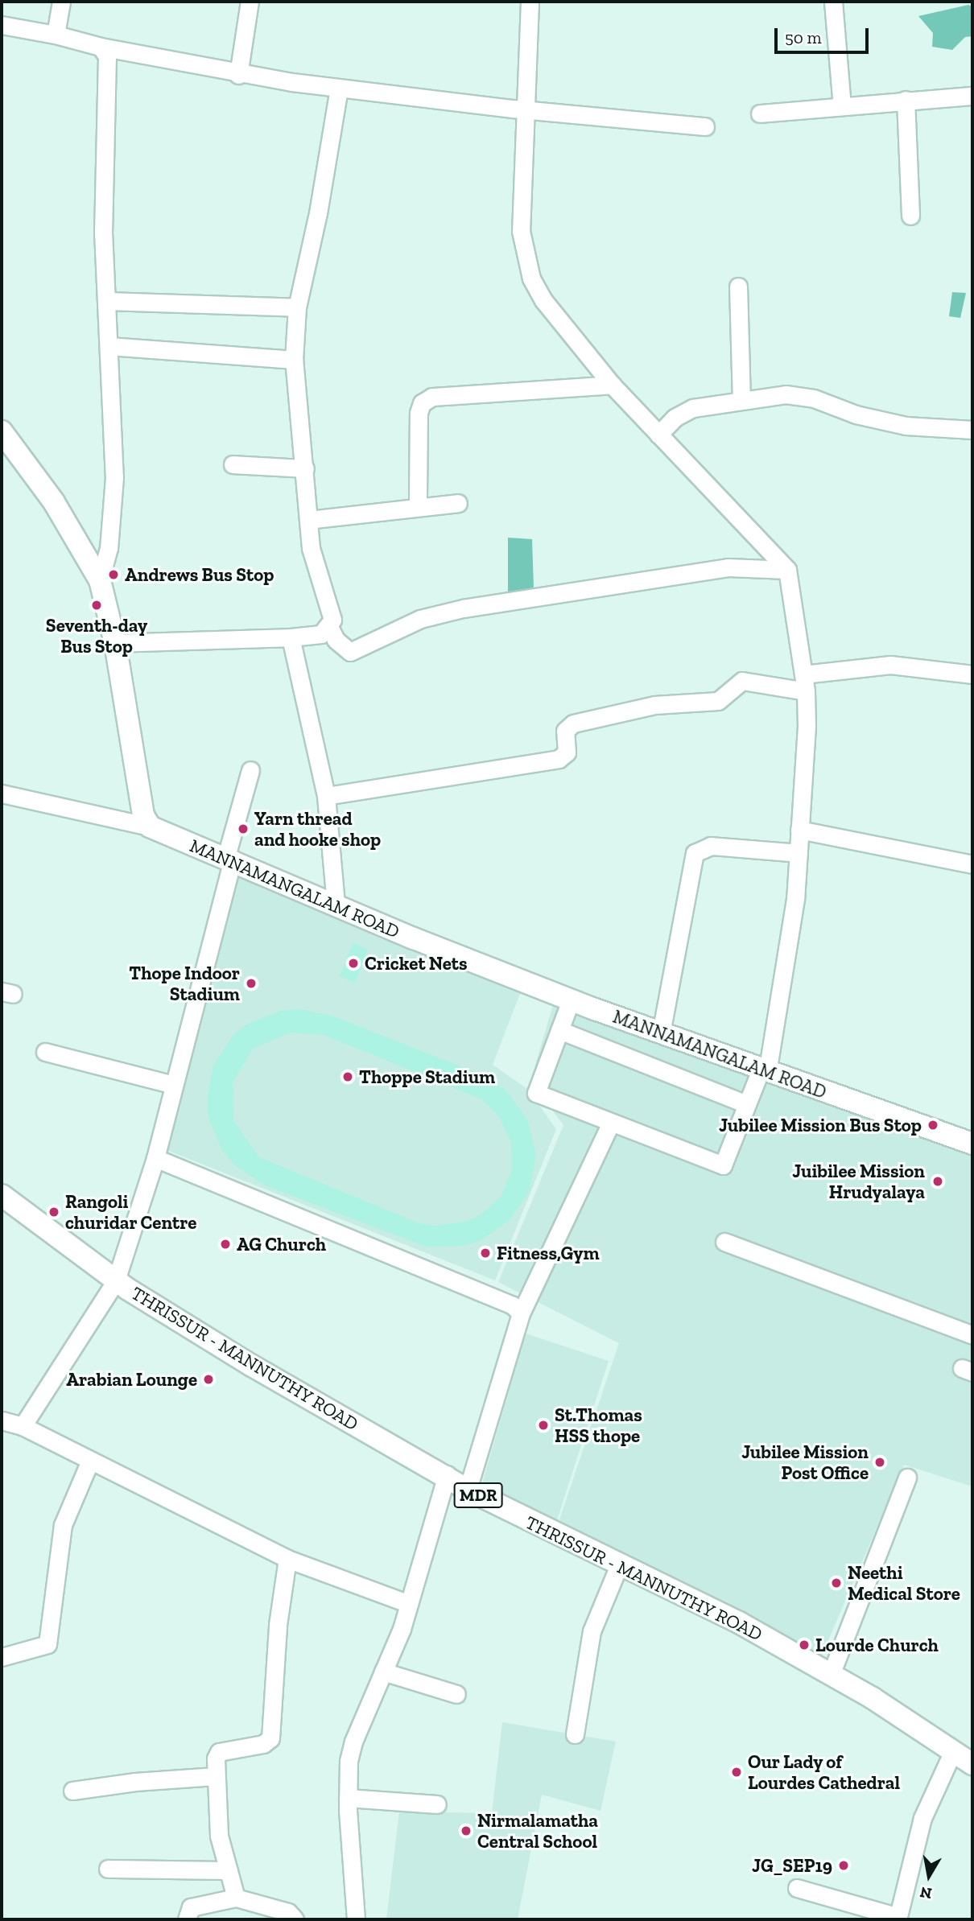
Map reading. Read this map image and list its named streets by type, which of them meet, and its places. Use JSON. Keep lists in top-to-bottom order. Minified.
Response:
{"streets":{"main road":["MANNAMANGALAM ROAD","THRISSUR - MANNUTHY ROAD","MDR"]},"places":["Andrews Bus Stop","Seventh-day Bus Stop","Yarn thread and hooke shop","Cricket Nets","Thope Indoor Stadium","Thoppe Stadium","Jubilee Mission Bus Stop","Juibilee Mission Hrudyalaya","Rangoli churidar Centre","AG Church","Fitness,Gym","Arabian Lounge","St.Thomas HSS thope","Jubilee Mission Post Office","Neethi Medical Store","Lourde Church","Our Lady of Lourdes Cathedral","Nirmalamatha Central School","JG_SEP19"],"scale_bar":"50 m","north":"bottom"}
